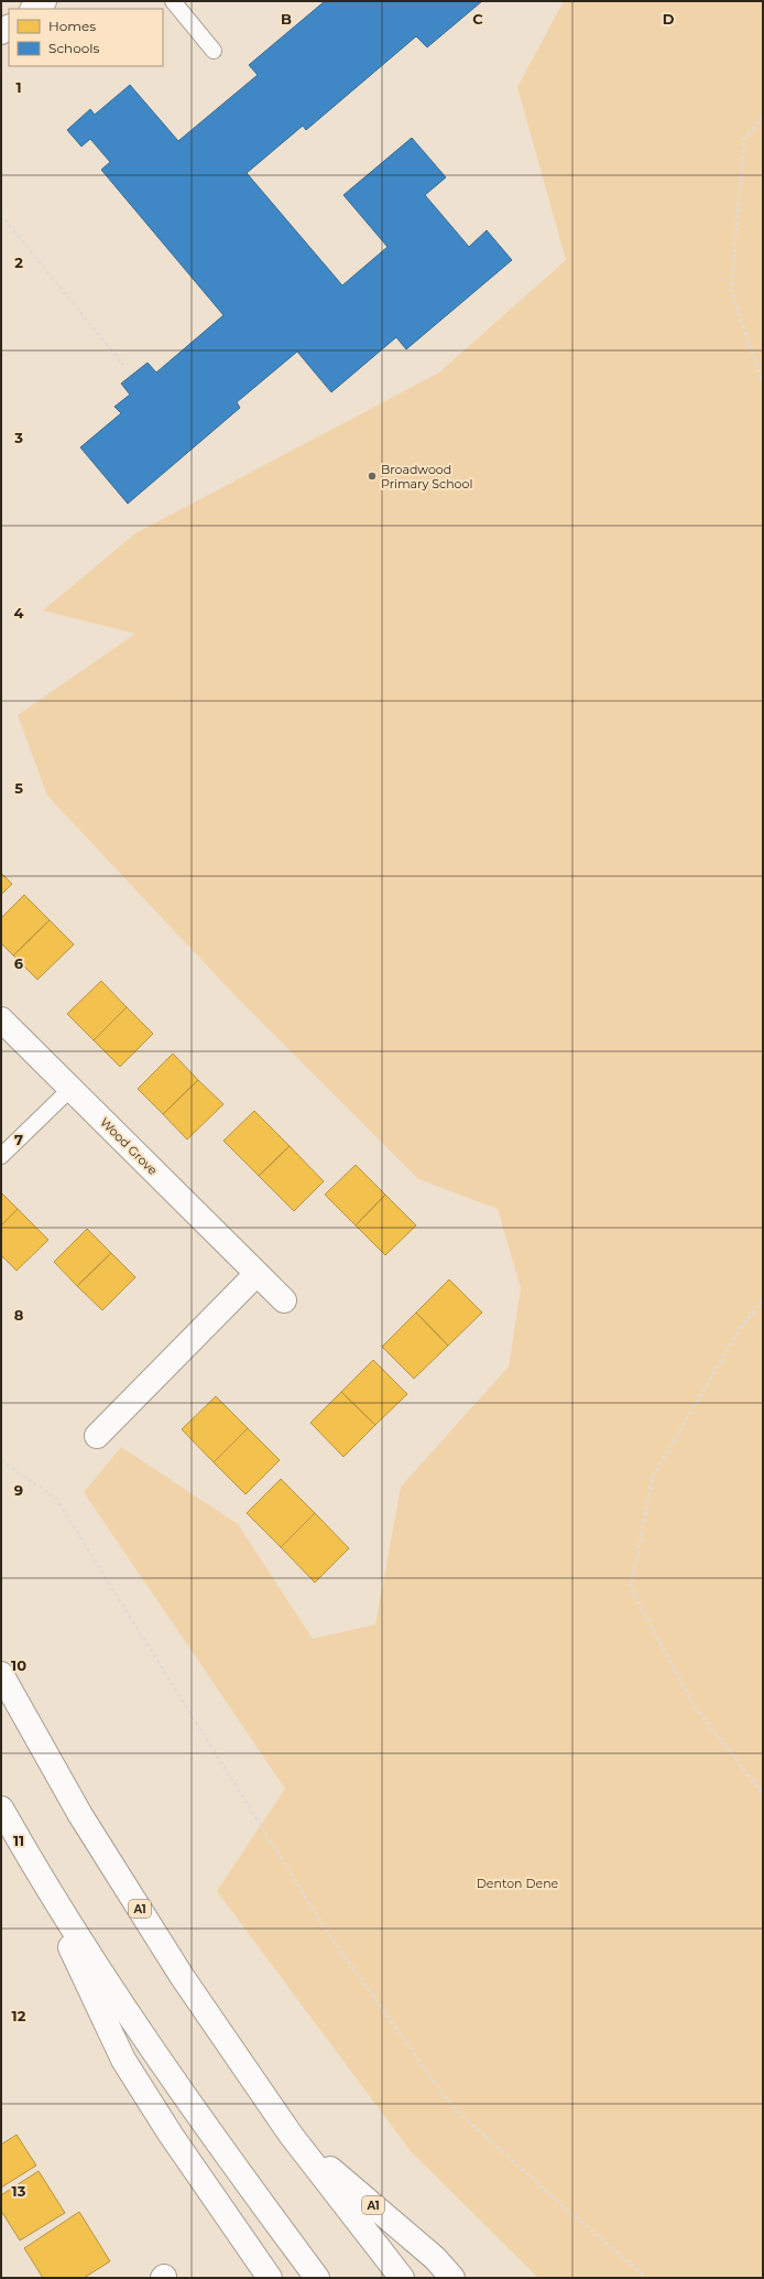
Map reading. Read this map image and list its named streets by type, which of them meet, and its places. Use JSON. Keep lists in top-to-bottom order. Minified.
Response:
{"streets":{"main road":["Wood Grove","A1"]},"parks":["Denton Dene"],"places":["Broadwood Primary School"],"legend":["Homes","Schools"],"grid":{"columns":["B","C","D"],"rows":["1","2","3","4","5","6","7","8","9","10","11","12","13"]}}
